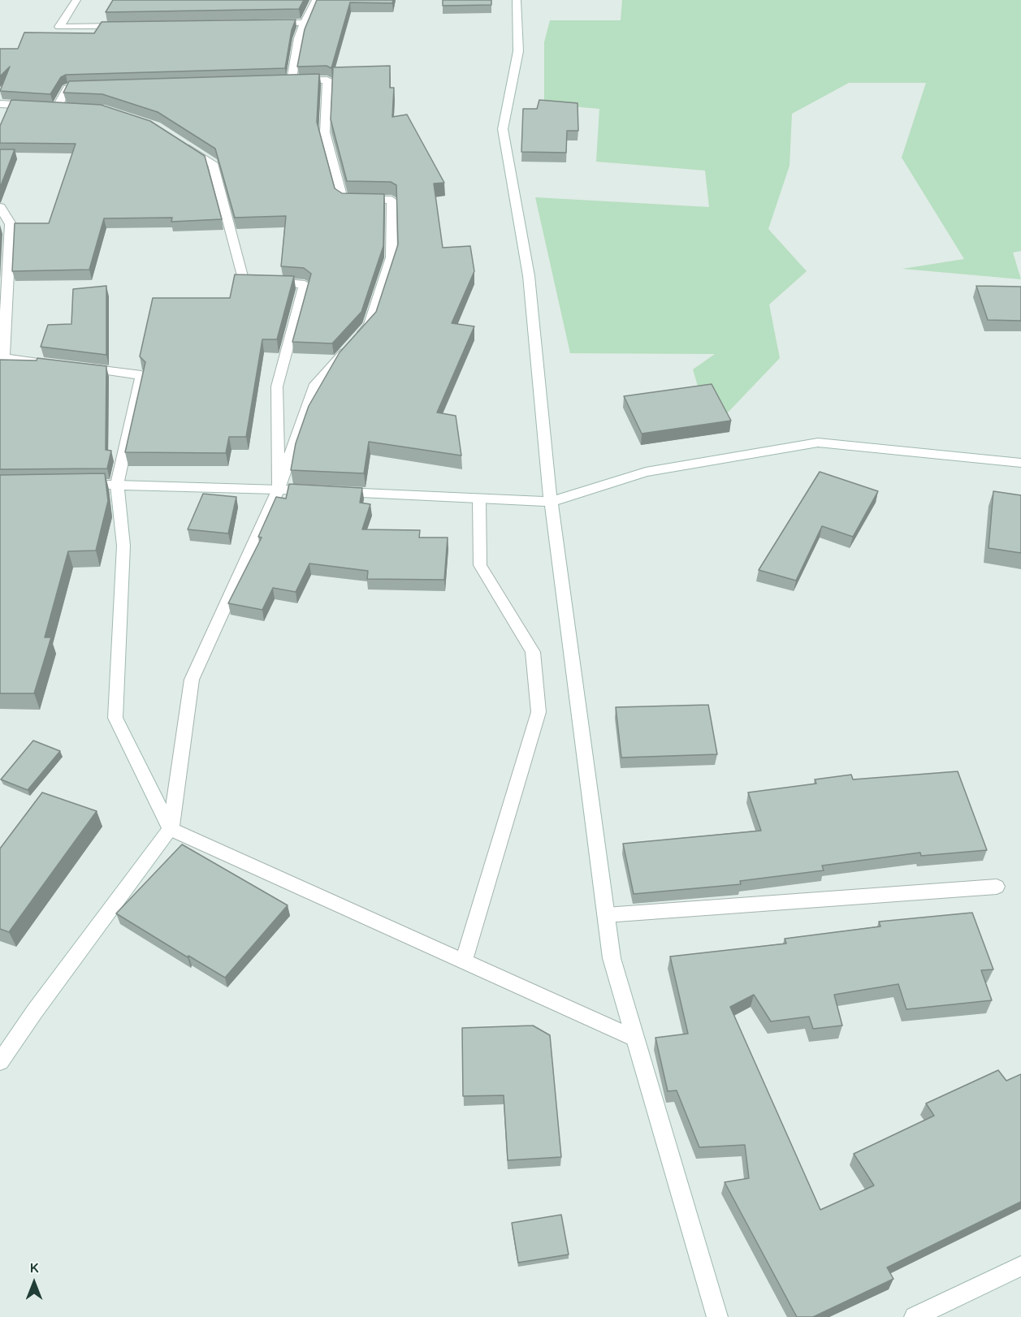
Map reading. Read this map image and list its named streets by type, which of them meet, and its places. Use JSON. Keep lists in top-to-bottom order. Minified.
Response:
{"north":"top"}
